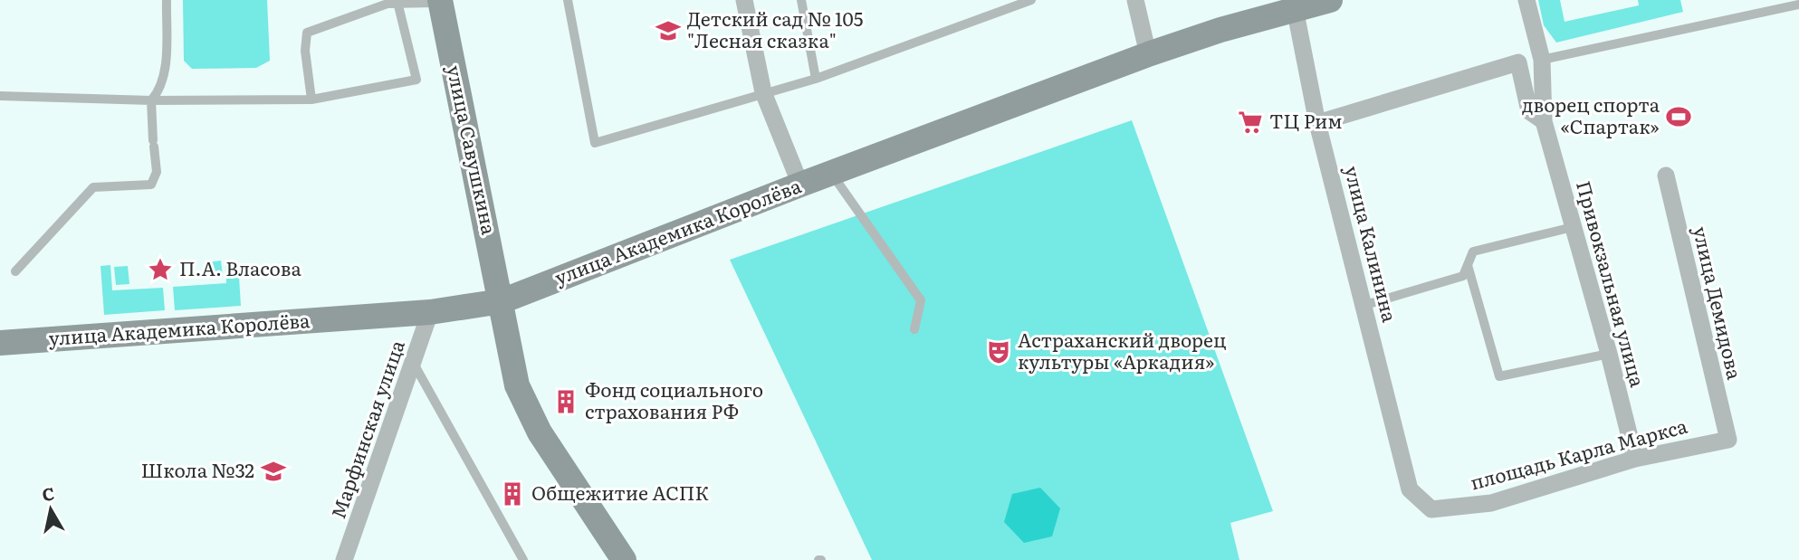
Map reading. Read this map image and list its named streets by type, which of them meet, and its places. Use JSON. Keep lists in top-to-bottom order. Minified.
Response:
{"streets":{"main road":["улица Савушкина","улица Академика Королёва"],"street":["улица Калинина","Привокзальная улица","улица Демидова","Марфинская улица","площадь Карла Маркса"]},"crossings":[["улица Савушкина","улица Академика Королёва"],["улица Академика Королёва","улица Калинина"],["улица Академика Королёва","Марфинская улица"],["улица Калинина","Привокзальная улица"],["улица Калинина","площадь Карла Маркса"],["Привокзальная улица","площадь Карла Маркса"],["улица Демидова","площадь Карла Маркса"]],"places":{"school or university":["Детский сад № 105 \"Лесная сказка\"","Школа №32"],"sports":["дворец спорта «Спартак»"],"supermarket":["ТЦ Рим"],"place":["П.А. Власова"],"theatre":["Астраханский дворец культуры «Аркадия»"],"building":["Фонд социального страхования РФ","Общежитие АСПК"]},"north":"top"}
